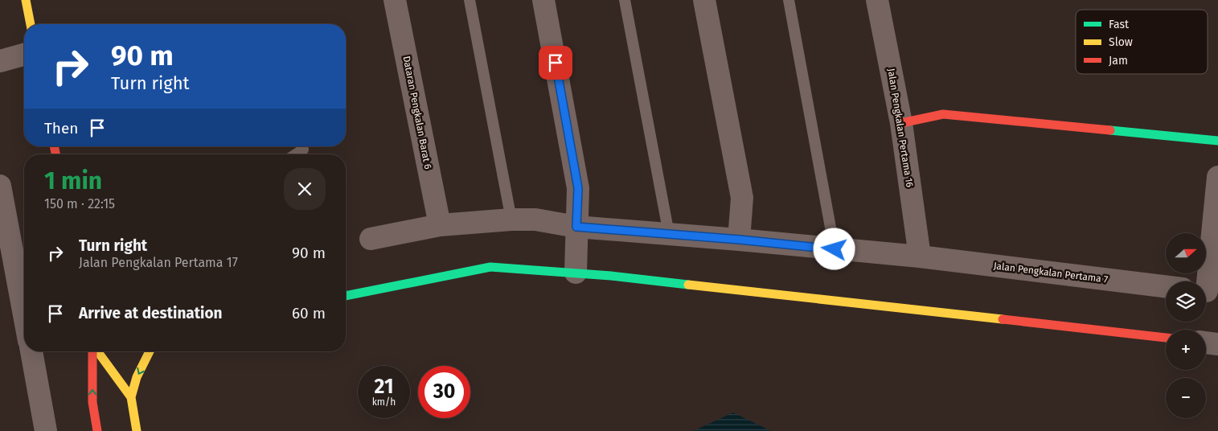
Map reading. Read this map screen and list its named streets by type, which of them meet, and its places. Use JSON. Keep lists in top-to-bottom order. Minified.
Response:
{"streets":{"street":["Dataran Pengkalan Barat 6","Jalan Pengkalan Pertama 16","Jalan Pengkalan Pertama 7"]},"crossings":[["Dataran Pengkalan Barat 6","Jalan Pengkalan Pertama 7"],["Jalan Pengkalan Pertama 16","Jalan Pengkalan Pertama 7"]],"legend":["Fast","Slow","Jam"],"north":"right","page":{"turn":["90 m","Turn right"],"then":"Then","heading":["1 min","150 m · 22:15"],"list":[{"name":"Turn right","note":"Jalan Pengkalan Pertama 17","value":"90 m"},{"name":"Arrive at destination","value":"60 m"}],"map_buttons":["+","−"],"speed":"21 km/h","limit":"30"}}
